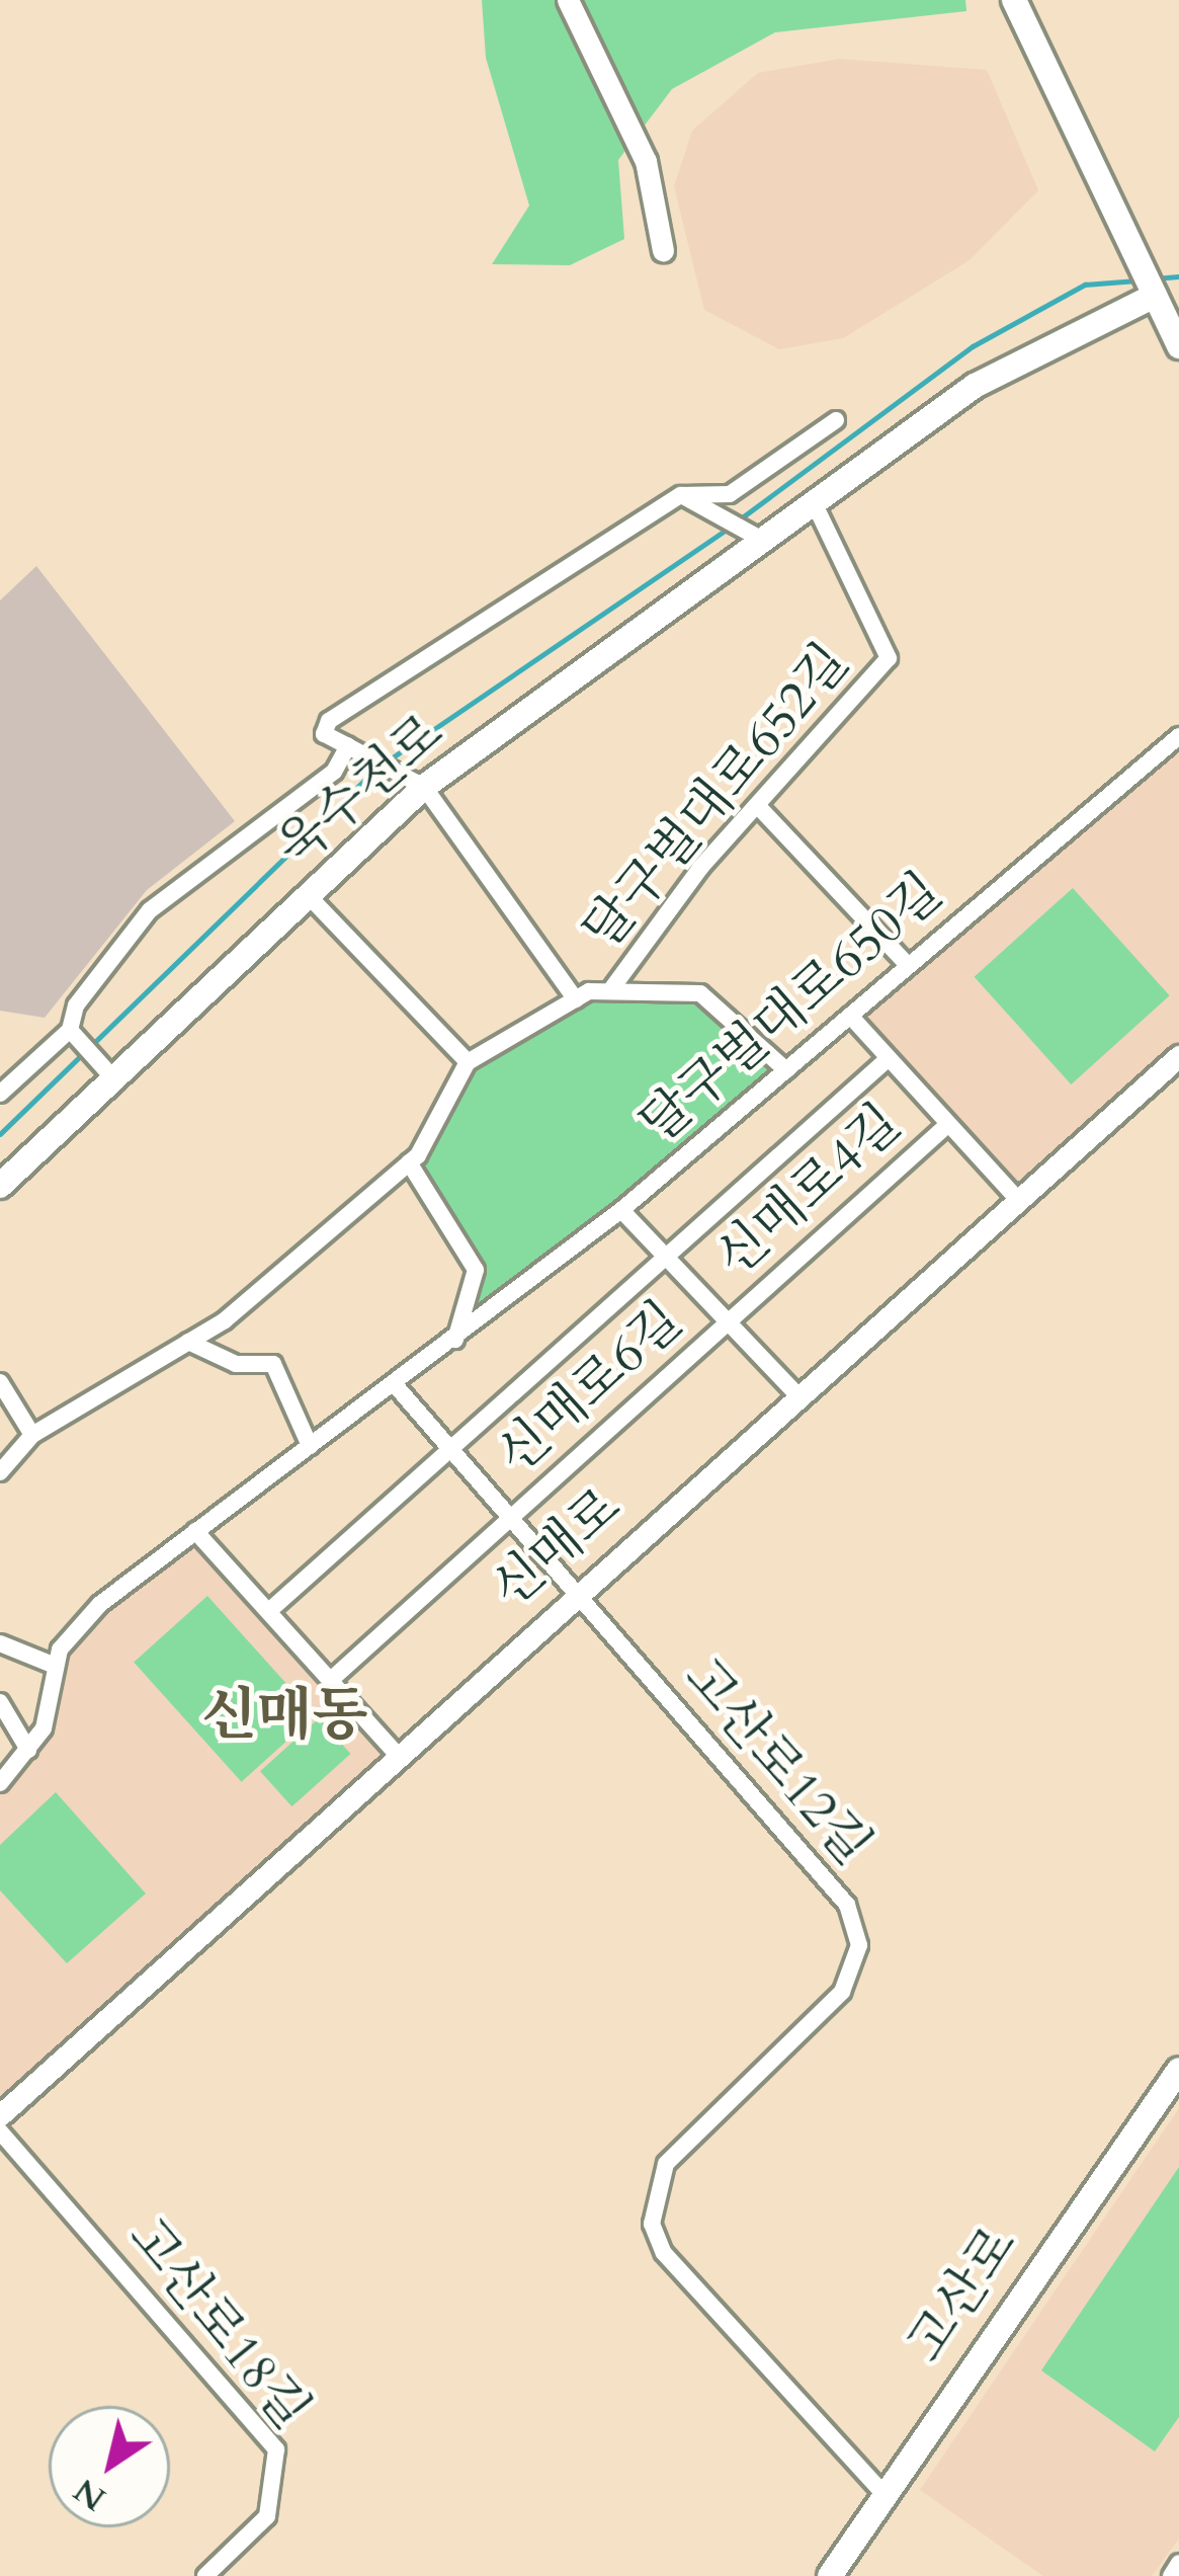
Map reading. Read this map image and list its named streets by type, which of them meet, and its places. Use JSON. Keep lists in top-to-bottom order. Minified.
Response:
{"streets":{"main road":["욱수천로","고산로"],"street":["달구벌대로652길","달구벌대로650길","신매로4길","신매로6길","신매로","고산로12길","고산로18길"]},"crossings":[["욱수천로","달구벌대로652길"],["달구벌대로652길","달구벌대로650길"],["달구벌대로650길","신매로4길"],["달구벌대로650길","신매로6길"],["신매로4길","신매로6길"],["신매로4길","신매로"],["신매로6길","신매로"],["신매로6길","고산로12길"],["신매로","고산로12길"],["고산로12길","고산로"]],"districts":["신매동"],"north":"bottom left"}
